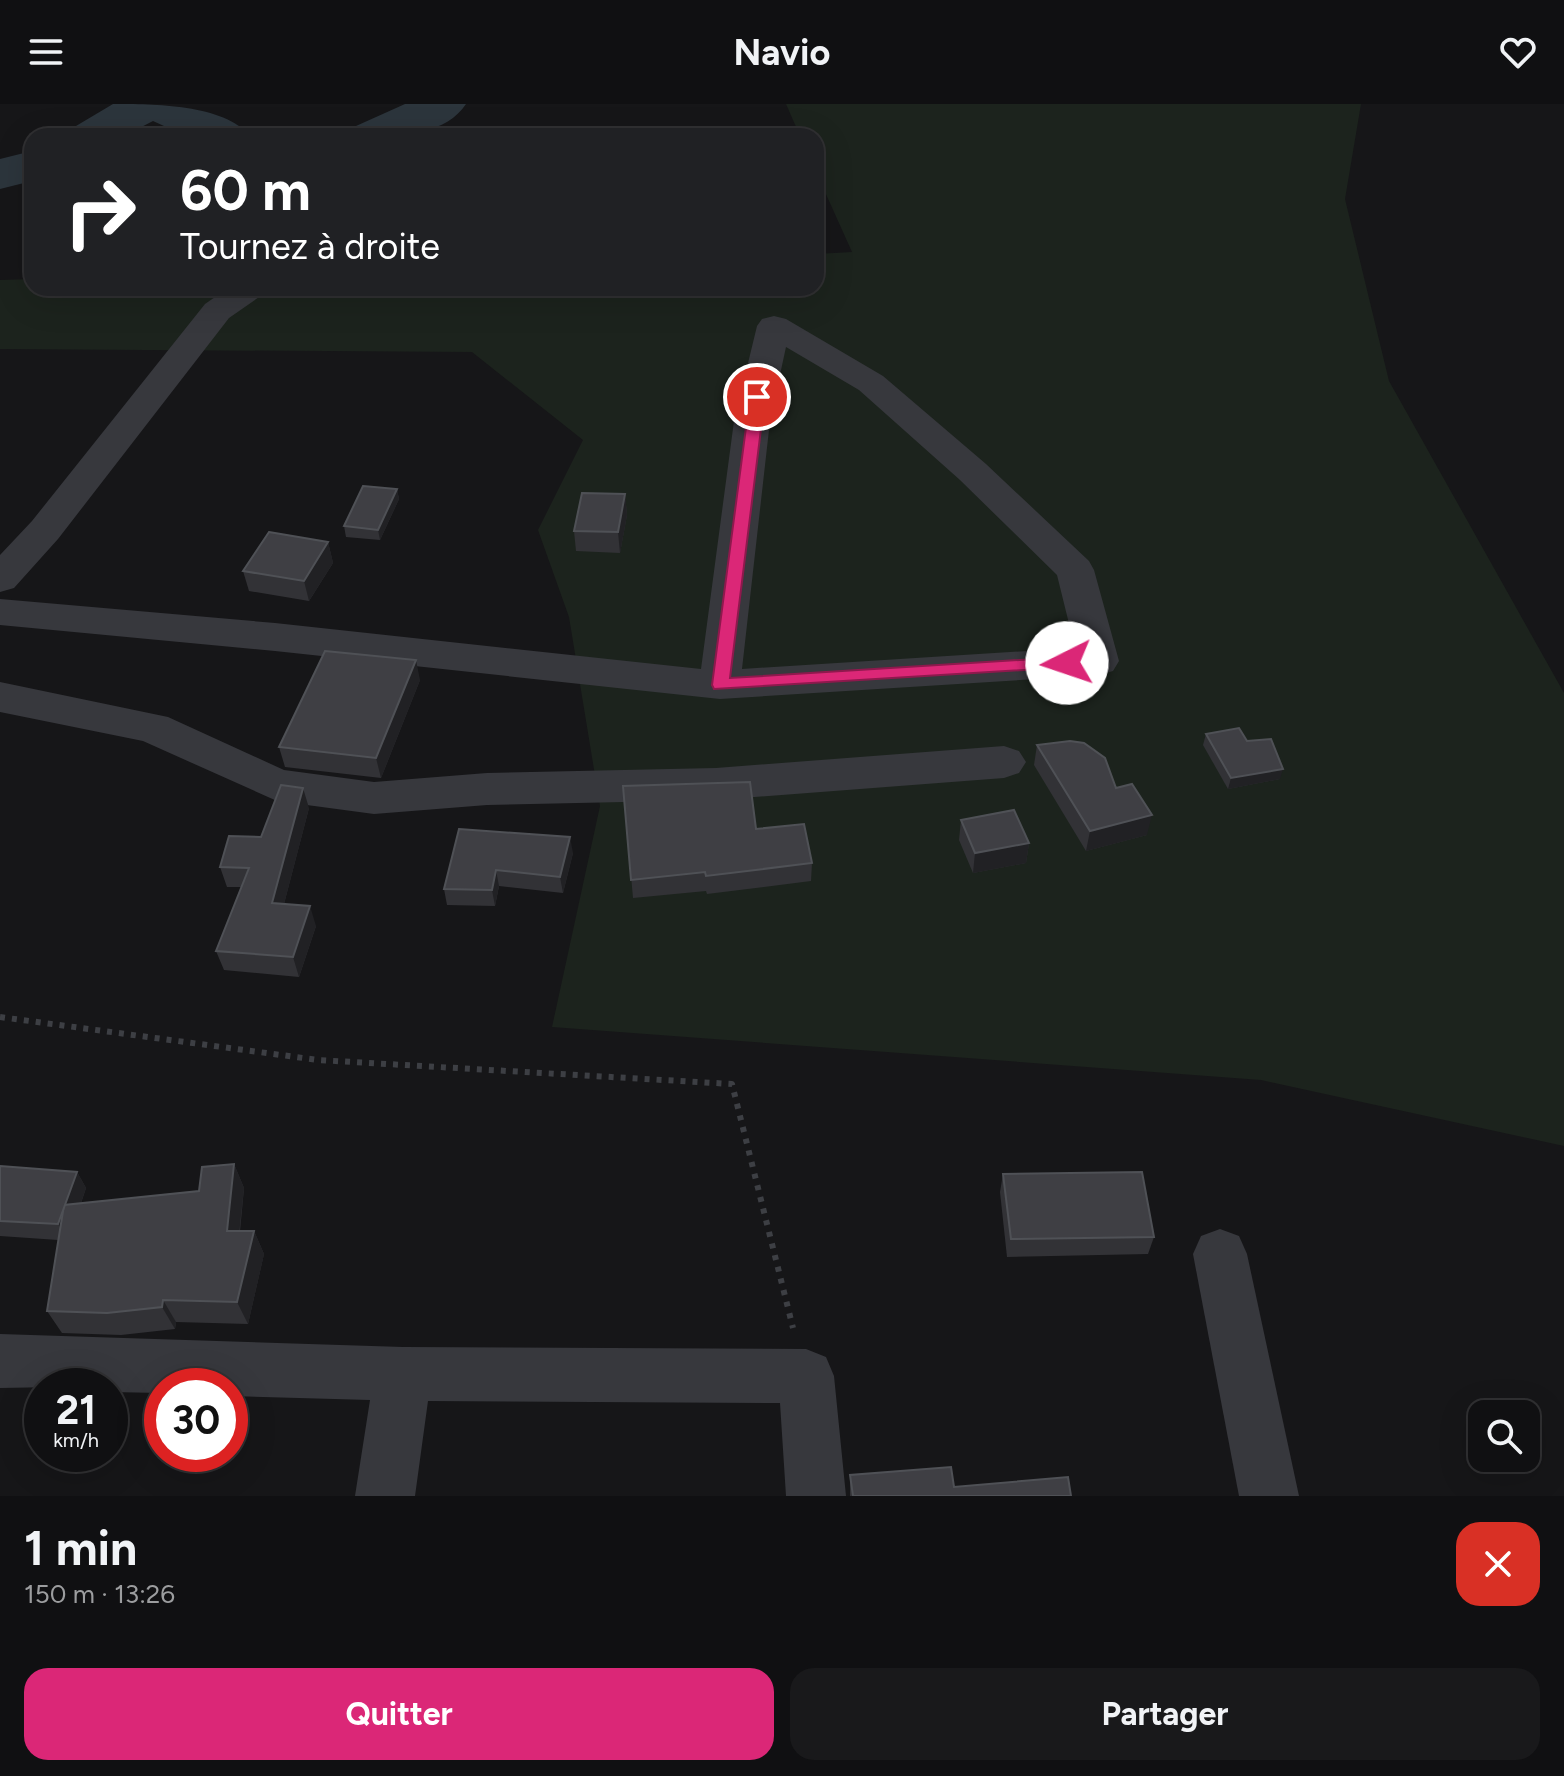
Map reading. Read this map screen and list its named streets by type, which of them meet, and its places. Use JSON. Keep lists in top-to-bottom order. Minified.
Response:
{"page":{"header":"Navio","turn":["60 m","Tournez à droite"],"speed":"21 km/h","limit":"30","heading":["1 min","150 m · 13:26"],"buttons":["Quitter","Partager"]}}
